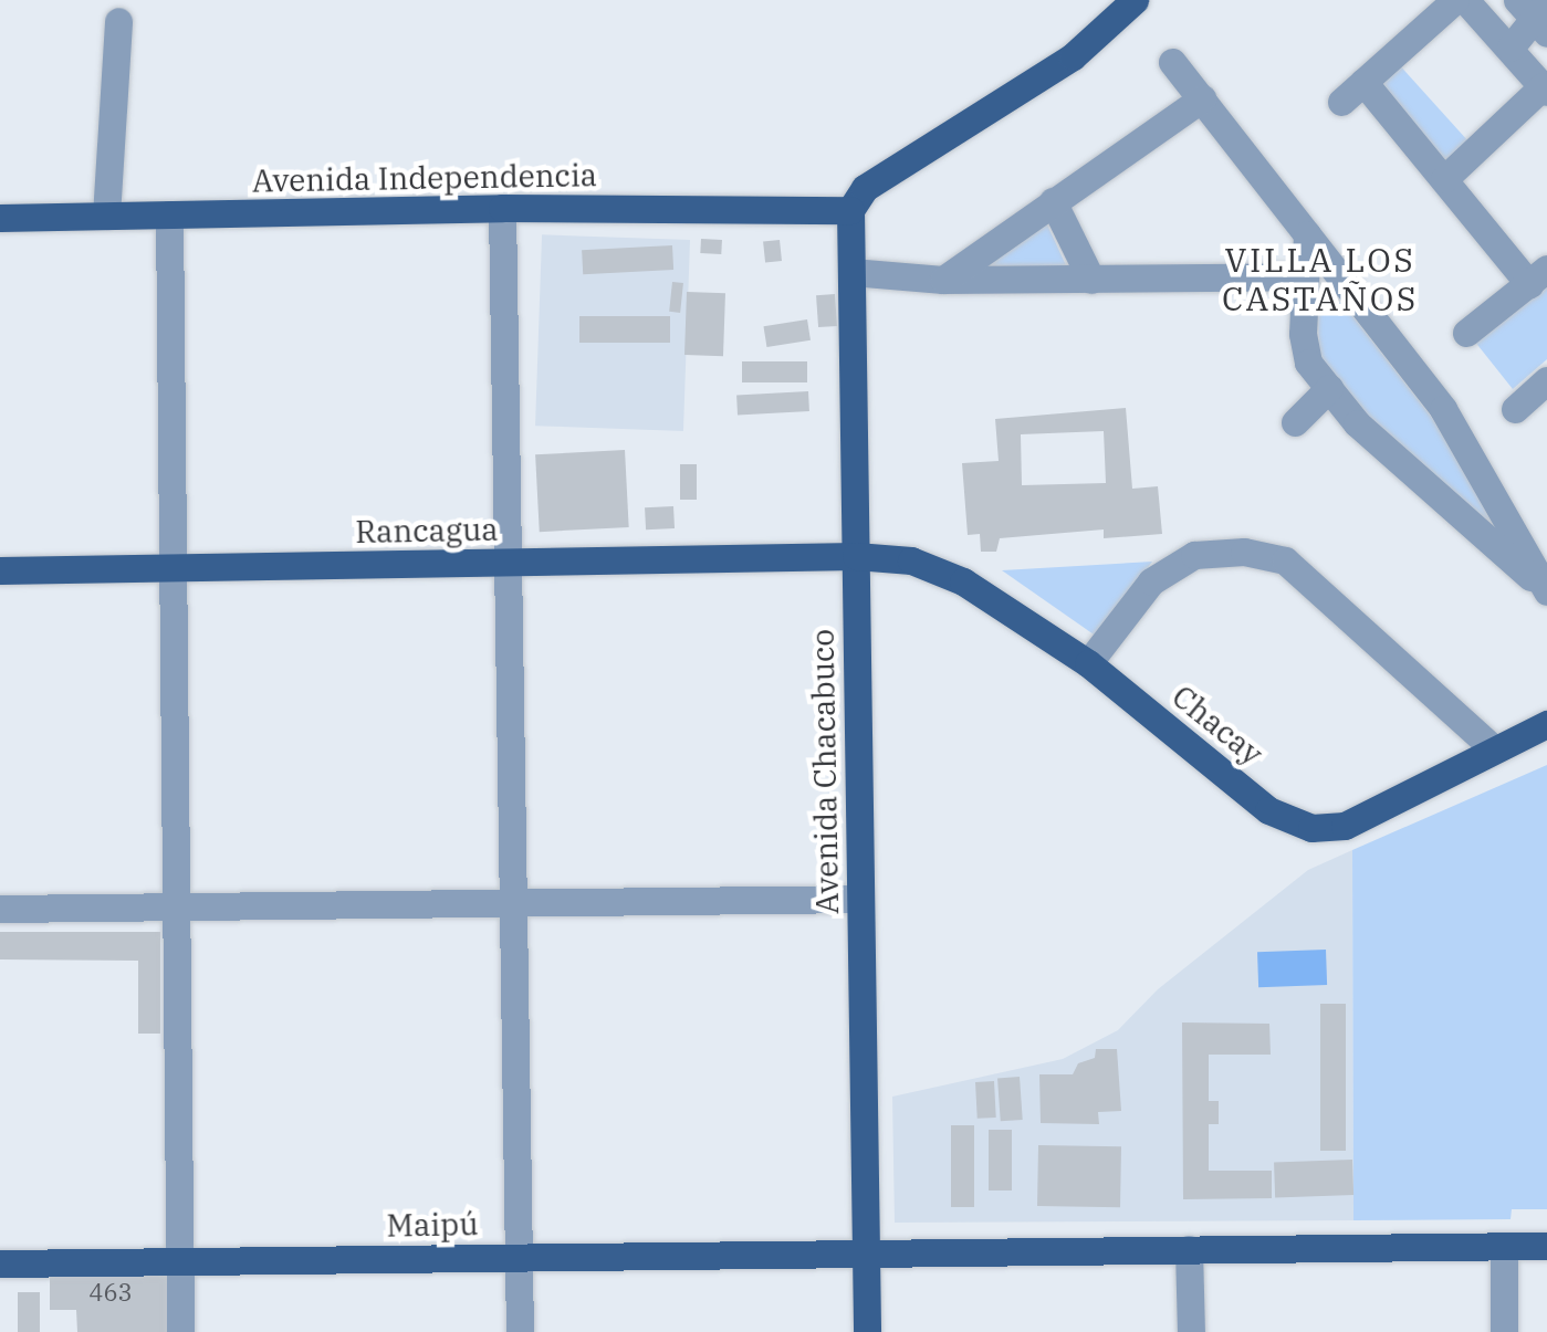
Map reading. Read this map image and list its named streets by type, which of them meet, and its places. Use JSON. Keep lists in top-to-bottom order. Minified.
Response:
{"streets":{"main road":["Avenida Independencia","Rancagua","Chacay","Avenida Chacabuco","Maipú"]},"crossings":[["Avenida Independencia","Avenida Chacabuco"],["Rancagua","Chacay"],["Rancagua","Avenida Chacabuco"],["Chacay","Avenida Chacabuco"],["Avenida Chacabuco","Maipú"]],"districts":["VILLA LOS CASTAÑOS"],"house_numbers":["463"]}
